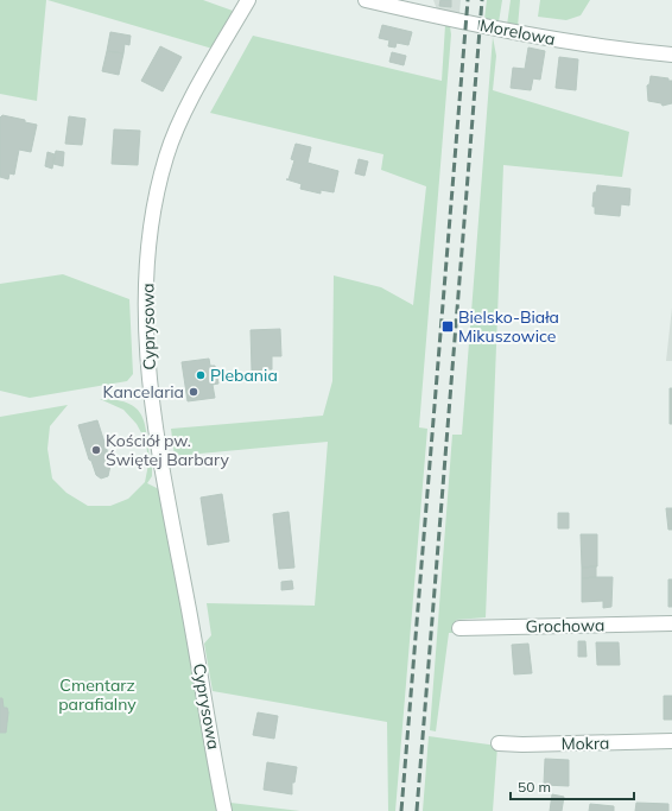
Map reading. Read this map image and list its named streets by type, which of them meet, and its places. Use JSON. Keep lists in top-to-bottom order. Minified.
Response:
{"streets":{"street":["Morelowa","Cyprysowa","Grochowa","Mokra"]},"parks":["Cmentarz parafialny"],"places":{"transit":["Bielsko-Biała Mikuszowice"],"other":["Plebania","Kancelaria","Kościół pw. Świętej Barbary"]},"scale_bar":"50 m"}
